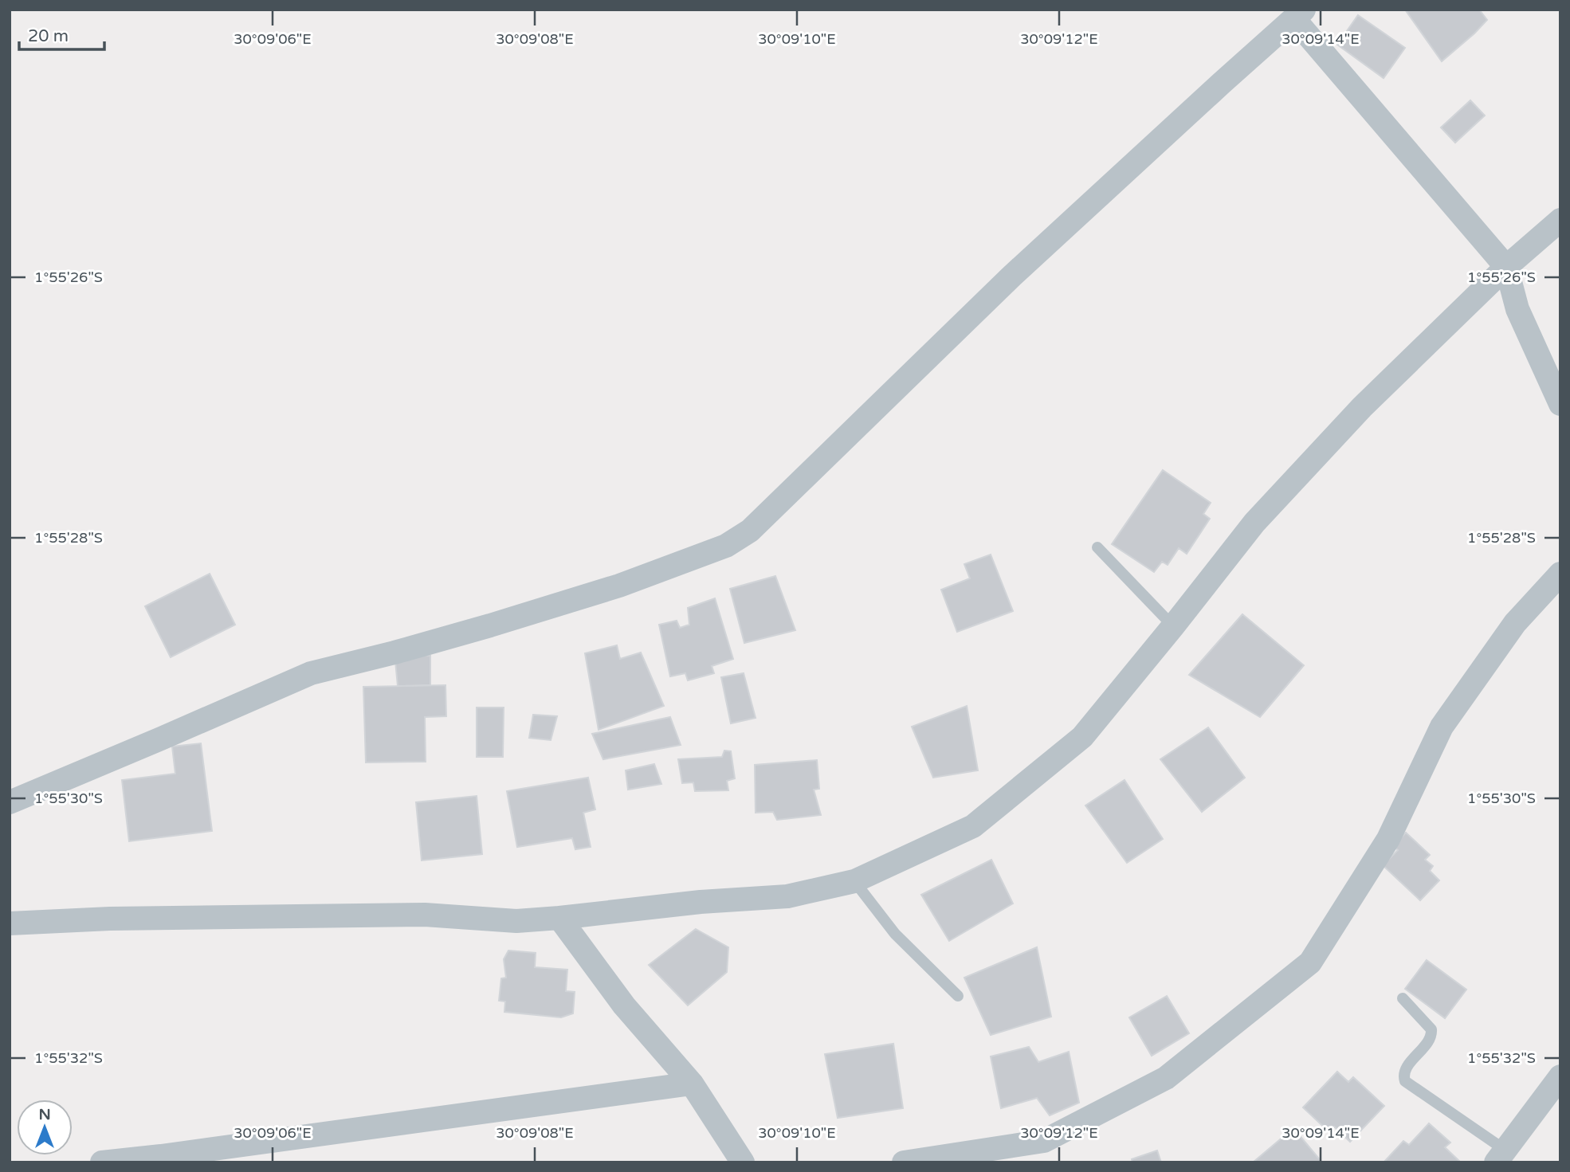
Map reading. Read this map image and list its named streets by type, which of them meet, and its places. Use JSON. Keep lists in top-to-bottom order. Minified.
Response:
{"scale_bar":"20 m","north":"top","coordinates":["30°09'06\"E","30°09'08\"E","30°09'10\"E","30°09'12\"E","30°09'14\"E","1°55'26\"S","1°55'28\"S","1°55'30\"S","1°55'32\"S"]}
